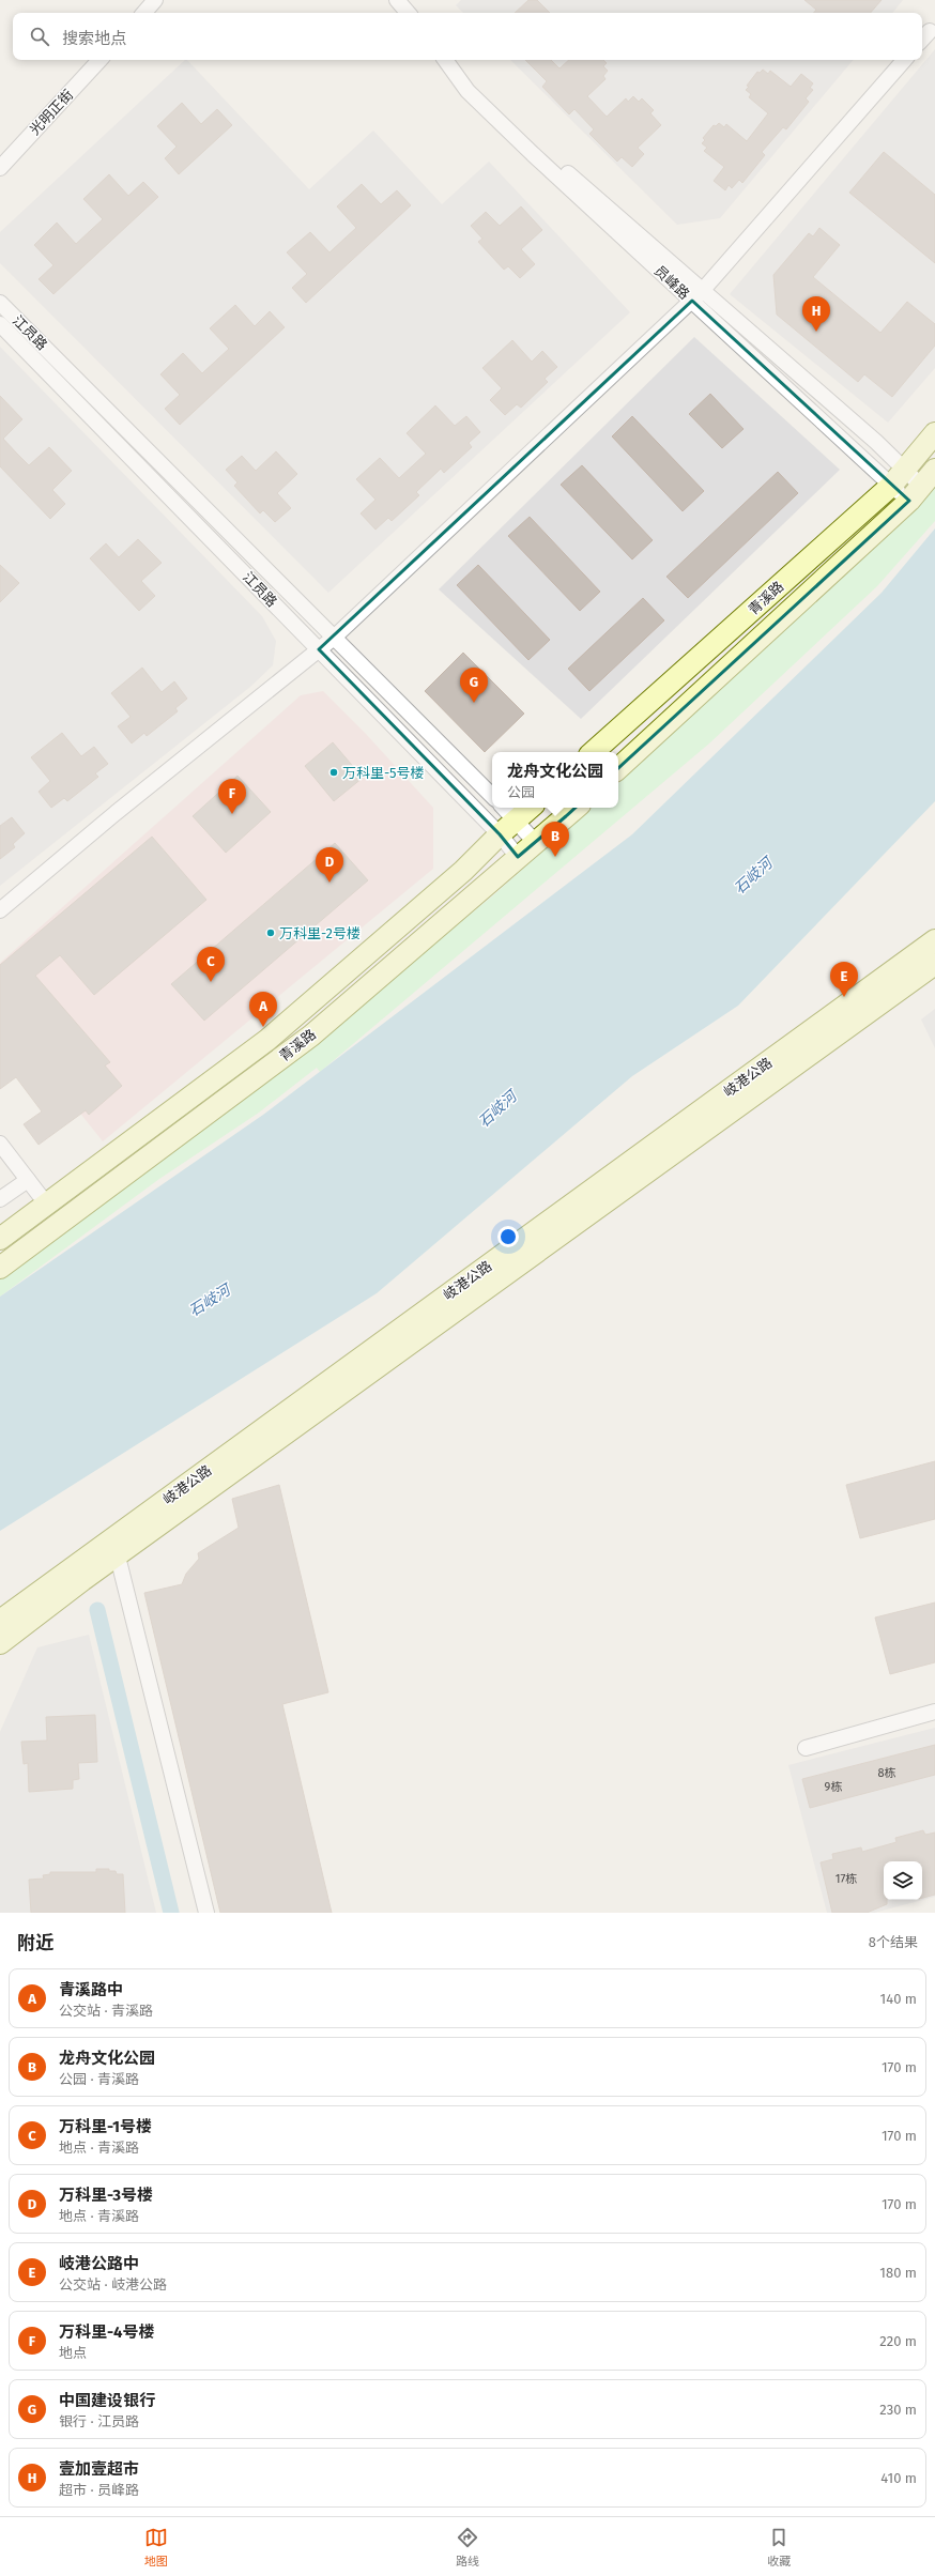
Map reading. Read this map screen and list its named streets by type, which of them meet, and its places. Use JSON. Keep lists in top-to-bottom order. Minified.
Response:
{"streets":{"main road":["青溪路","岐港公路"],"street":["光明正街","员峰路","江员路"]},"crossings":[["员峰路","青溪路"],["江员路","青溪路"]],"water":["石岐河"],"places":["万科里-5号楼","万科里-2号楼"],"house_numbers":["8栋","9栋","17栋"],"page":{"search":"搜索地点","pins":["H","G","F","B","D","C","E","A"],"popup":["龙舟文化公园","公园"],"heading":["附近","8个结果"],"list":[{"mark":"A","name":"青溪路中","note":"公交站 · 青溪路","value":"140 m"},{"mark":"B","name":"龙舟文化公园","note":"公园 · 青溪路","value":"170 m"},{"mark":"C","name":"万科里-1号楼","note":"地点 · 青溪路","value":"170 m"},{"mark":"D","name":"万科里-3号楼","note":"地点 · 青溪路","value":"170 m"},{"mark":"E","name":"岐港公路中","note":"公交站 · 岐港公路","value":"180 m"},{"mark":"F","name":"万科里-4号楼","note":"地点","value":"220 m"},{"mark":"G","name":"中国建设银行","note":"银行 · 江员路","value":"230 m"},{"mark":"H","name":"壹加壹超市","note":"超市 · 员峰路","value":"410 m"}],"nav":["地图","路线","收藏"]}}
